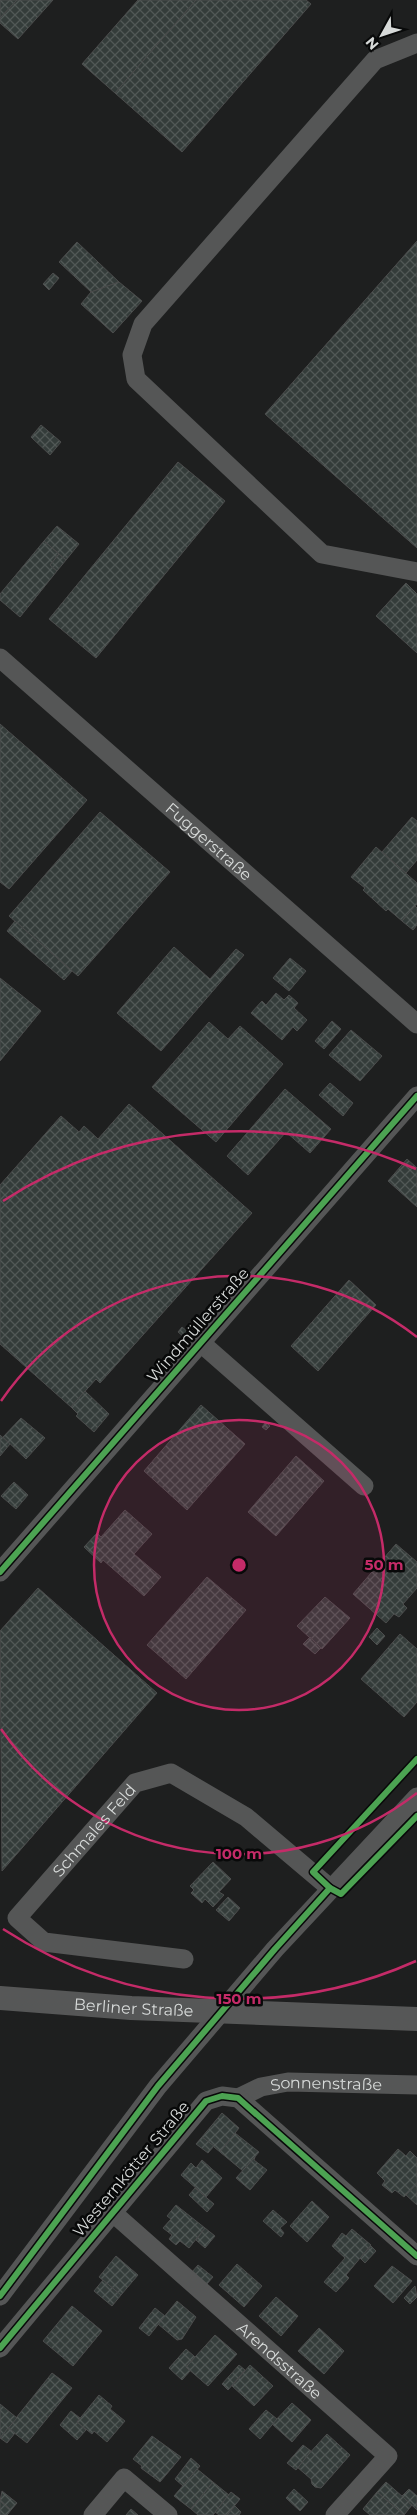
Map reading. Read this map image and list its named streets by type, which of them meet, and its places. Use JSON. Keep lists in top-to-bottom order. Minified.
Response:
{"streets":{"main road":["Berliner Straße"],"street":["Fuggerstraße","Windmüllerstraße","Schmales Feld","Sonnenstraße","Westernkötter Straße","Arendsstraße"]},"crossings":[["Schmales Feld","Westernkötter Straße"],["Sonnenstraße","Westernkötter Straße"],["Westernkötter Straße","Arendsstraße"]],"north":"bottom left","rings":["50 m","100 m","150 m"]}
